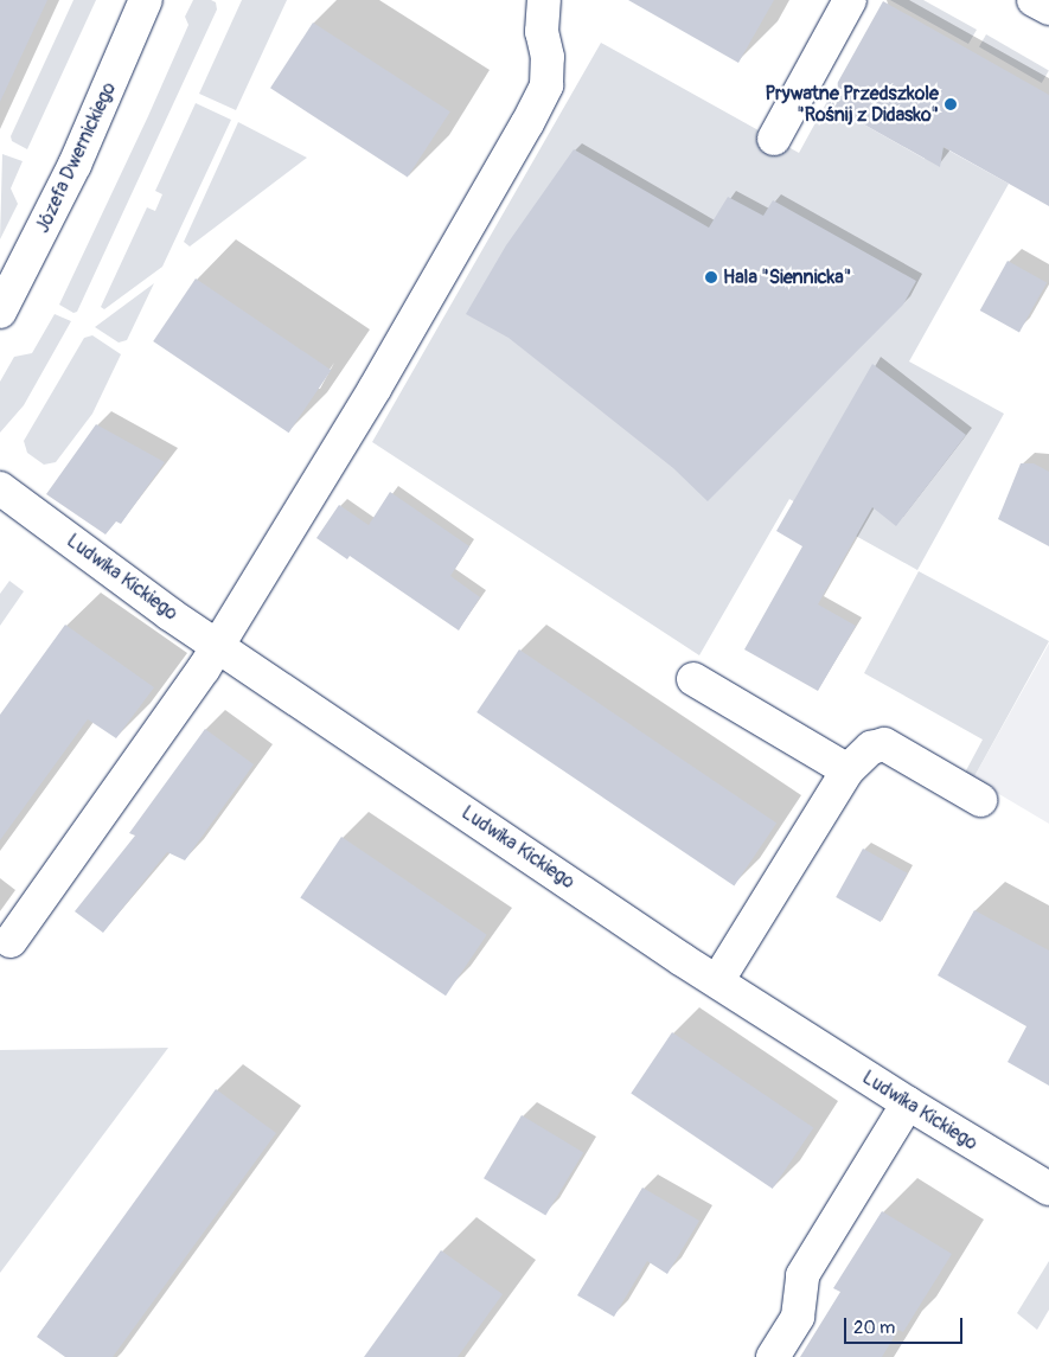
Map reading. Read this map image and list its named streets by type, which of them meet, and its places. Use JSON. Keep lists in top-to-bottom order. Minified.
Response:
{"streets":{"street":["Józefa Dwernickiego","Ludwika Kickiego"]},"places":["Prywatne Przedszkole \"Rośnij z Didasko\"","Hala \"Siennicka\""],"scale_bar":"20 m"}
